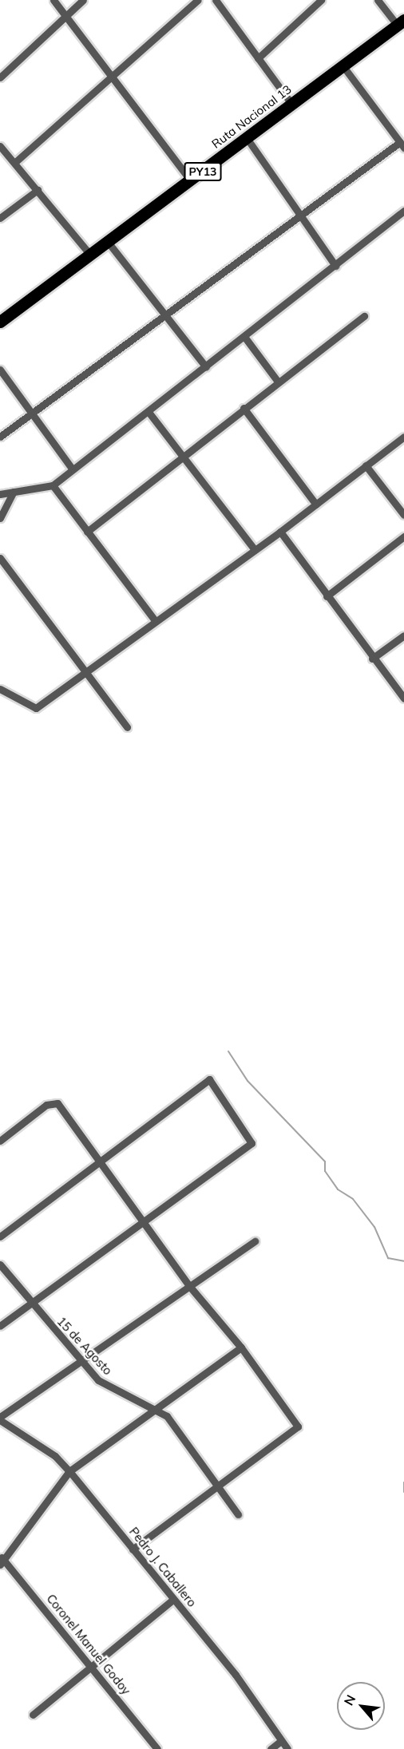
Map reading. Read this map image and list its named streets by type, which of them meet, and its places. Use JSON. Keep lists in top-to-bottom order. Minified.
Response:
{"streets":{"highway":["Ruta Nacional 13","PY13"],"street":["15 de Agosto","Pedro J. Caballero","Coronel Manuel Godoy"]},"north":"top left"}
